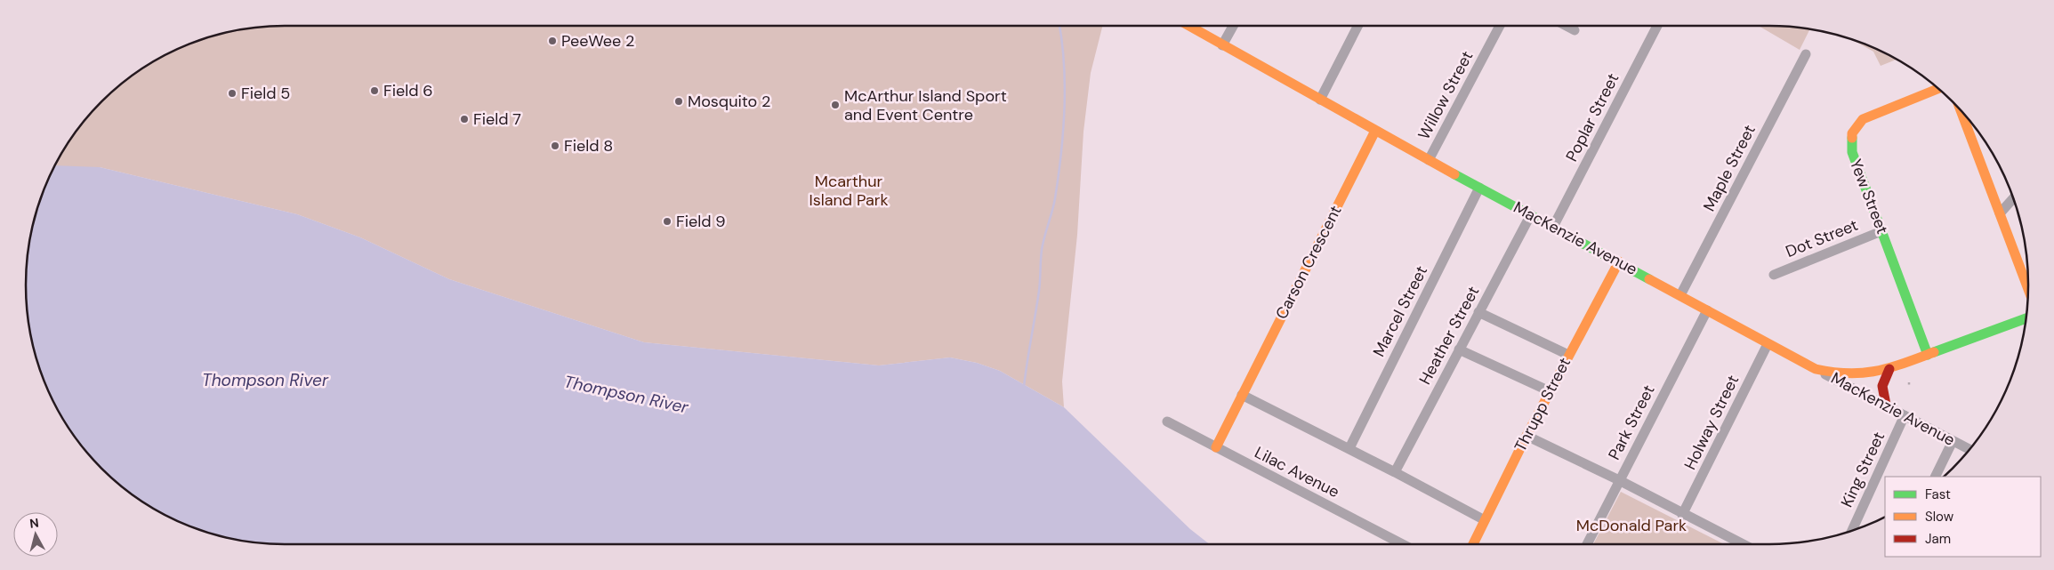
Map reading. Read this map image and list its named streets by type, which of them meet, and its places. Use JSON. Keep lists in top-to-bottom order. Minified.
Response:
{"streets":{"street":["Willow Street","Poplar Street","Maple Street","Yew Street","MacKenzie Avenue","Dot Street","Carson Crescent","Marcel Street","Heather Street","Thrupp Street","Park Street","Holway Street","King Street","Lilac Avenue"]},"crossings":[["Willow Street","MacKenzie Avenue"],["Poplar Street","MacKenzie Avenue"],["Maple Street","MacKenzie Avenue"],["Yew Street","Dot Street"],["MacKenzie Avenue","Carson Crescent"],["MacKenzie Avenue","Marcel Street"],["MacKenzie Avenue","Heather Street"],["MacKenzie Avenue","Thrupp Street"],["MacKenzie Avenue","Park Street"],["MacKenzie Avenue","Holway Street"],["MacKenzie Avenue","King Street"],["Carson Crescent","Lilac Avenue"]],"water":["Thompson River"],"parks":["Mcarthur Island Park","McDonald Park"],"places":["PeeWee 2","Field 6","Field 5","Mosquito 2","McArthur Island Sport and Event Centre","Field 7","Field 8","Field 9"],"legend":["Fast","Slow","Jam"],"north":"top"}
